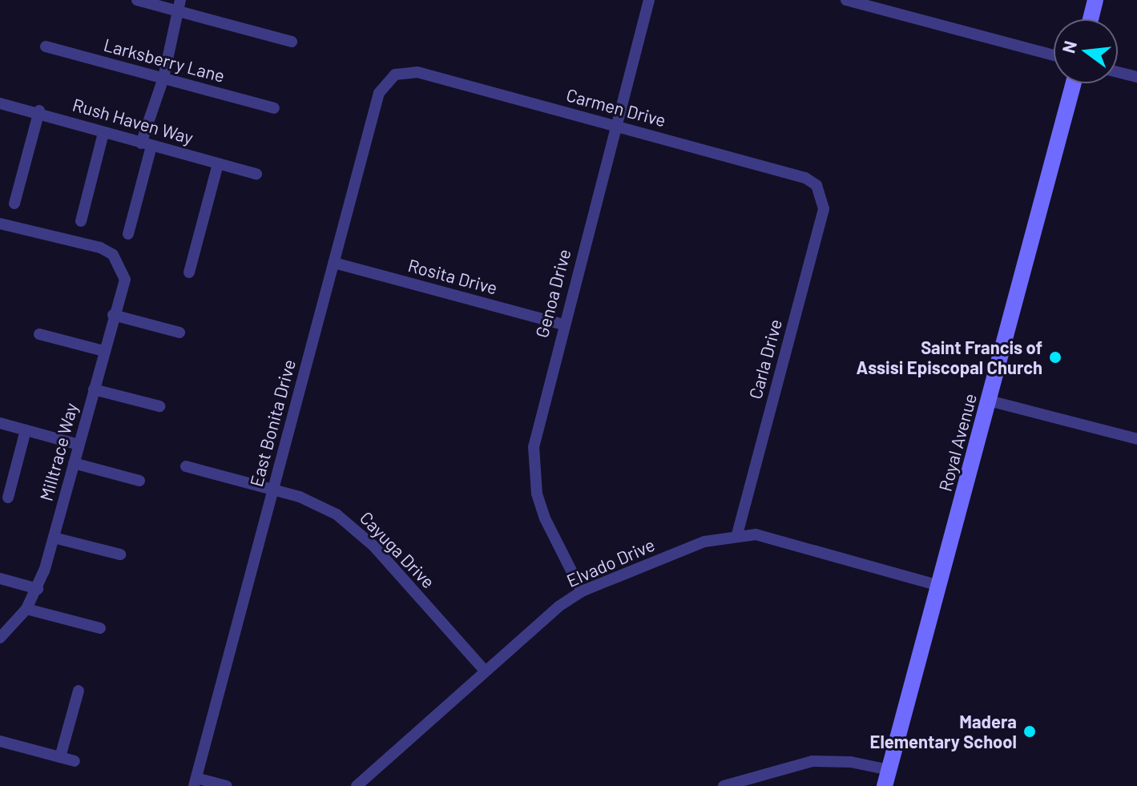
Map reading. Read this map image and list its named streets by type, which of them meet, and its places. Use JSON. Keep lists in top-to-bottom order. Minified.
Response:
{"streets":{"main road":["Royal Avenue"],"street":["Larksberry Lane","Carmen Drive","Rush Haven Way","Rosita Drive","Genoa Drive","Carla Drive","East Bonita Drive","Milltrace Way","Cayuga Drive","Elvado Drive"]},"crossings":[["Carmen Drive","Genoa Drive"],["Carmen Drive","Carla Drive"],["Carmen Drive","East Bonita Drive"],["Rosita Drive","Genoa Drive"],["Rosita Drive","East Bonita Drive"],["Genoa Drive","Elvado Drive"],["Carla Drive","Elvado Drive"],["East Bonita Drive","Cayuga Drive"],["Royal Avenue","Elvado Drive"],["Cayuga Drive","Elvado Drive"]],"places":["Saint Francis of Assisi Episcopal Church","Madera Elementary School"],"north":"left"}
